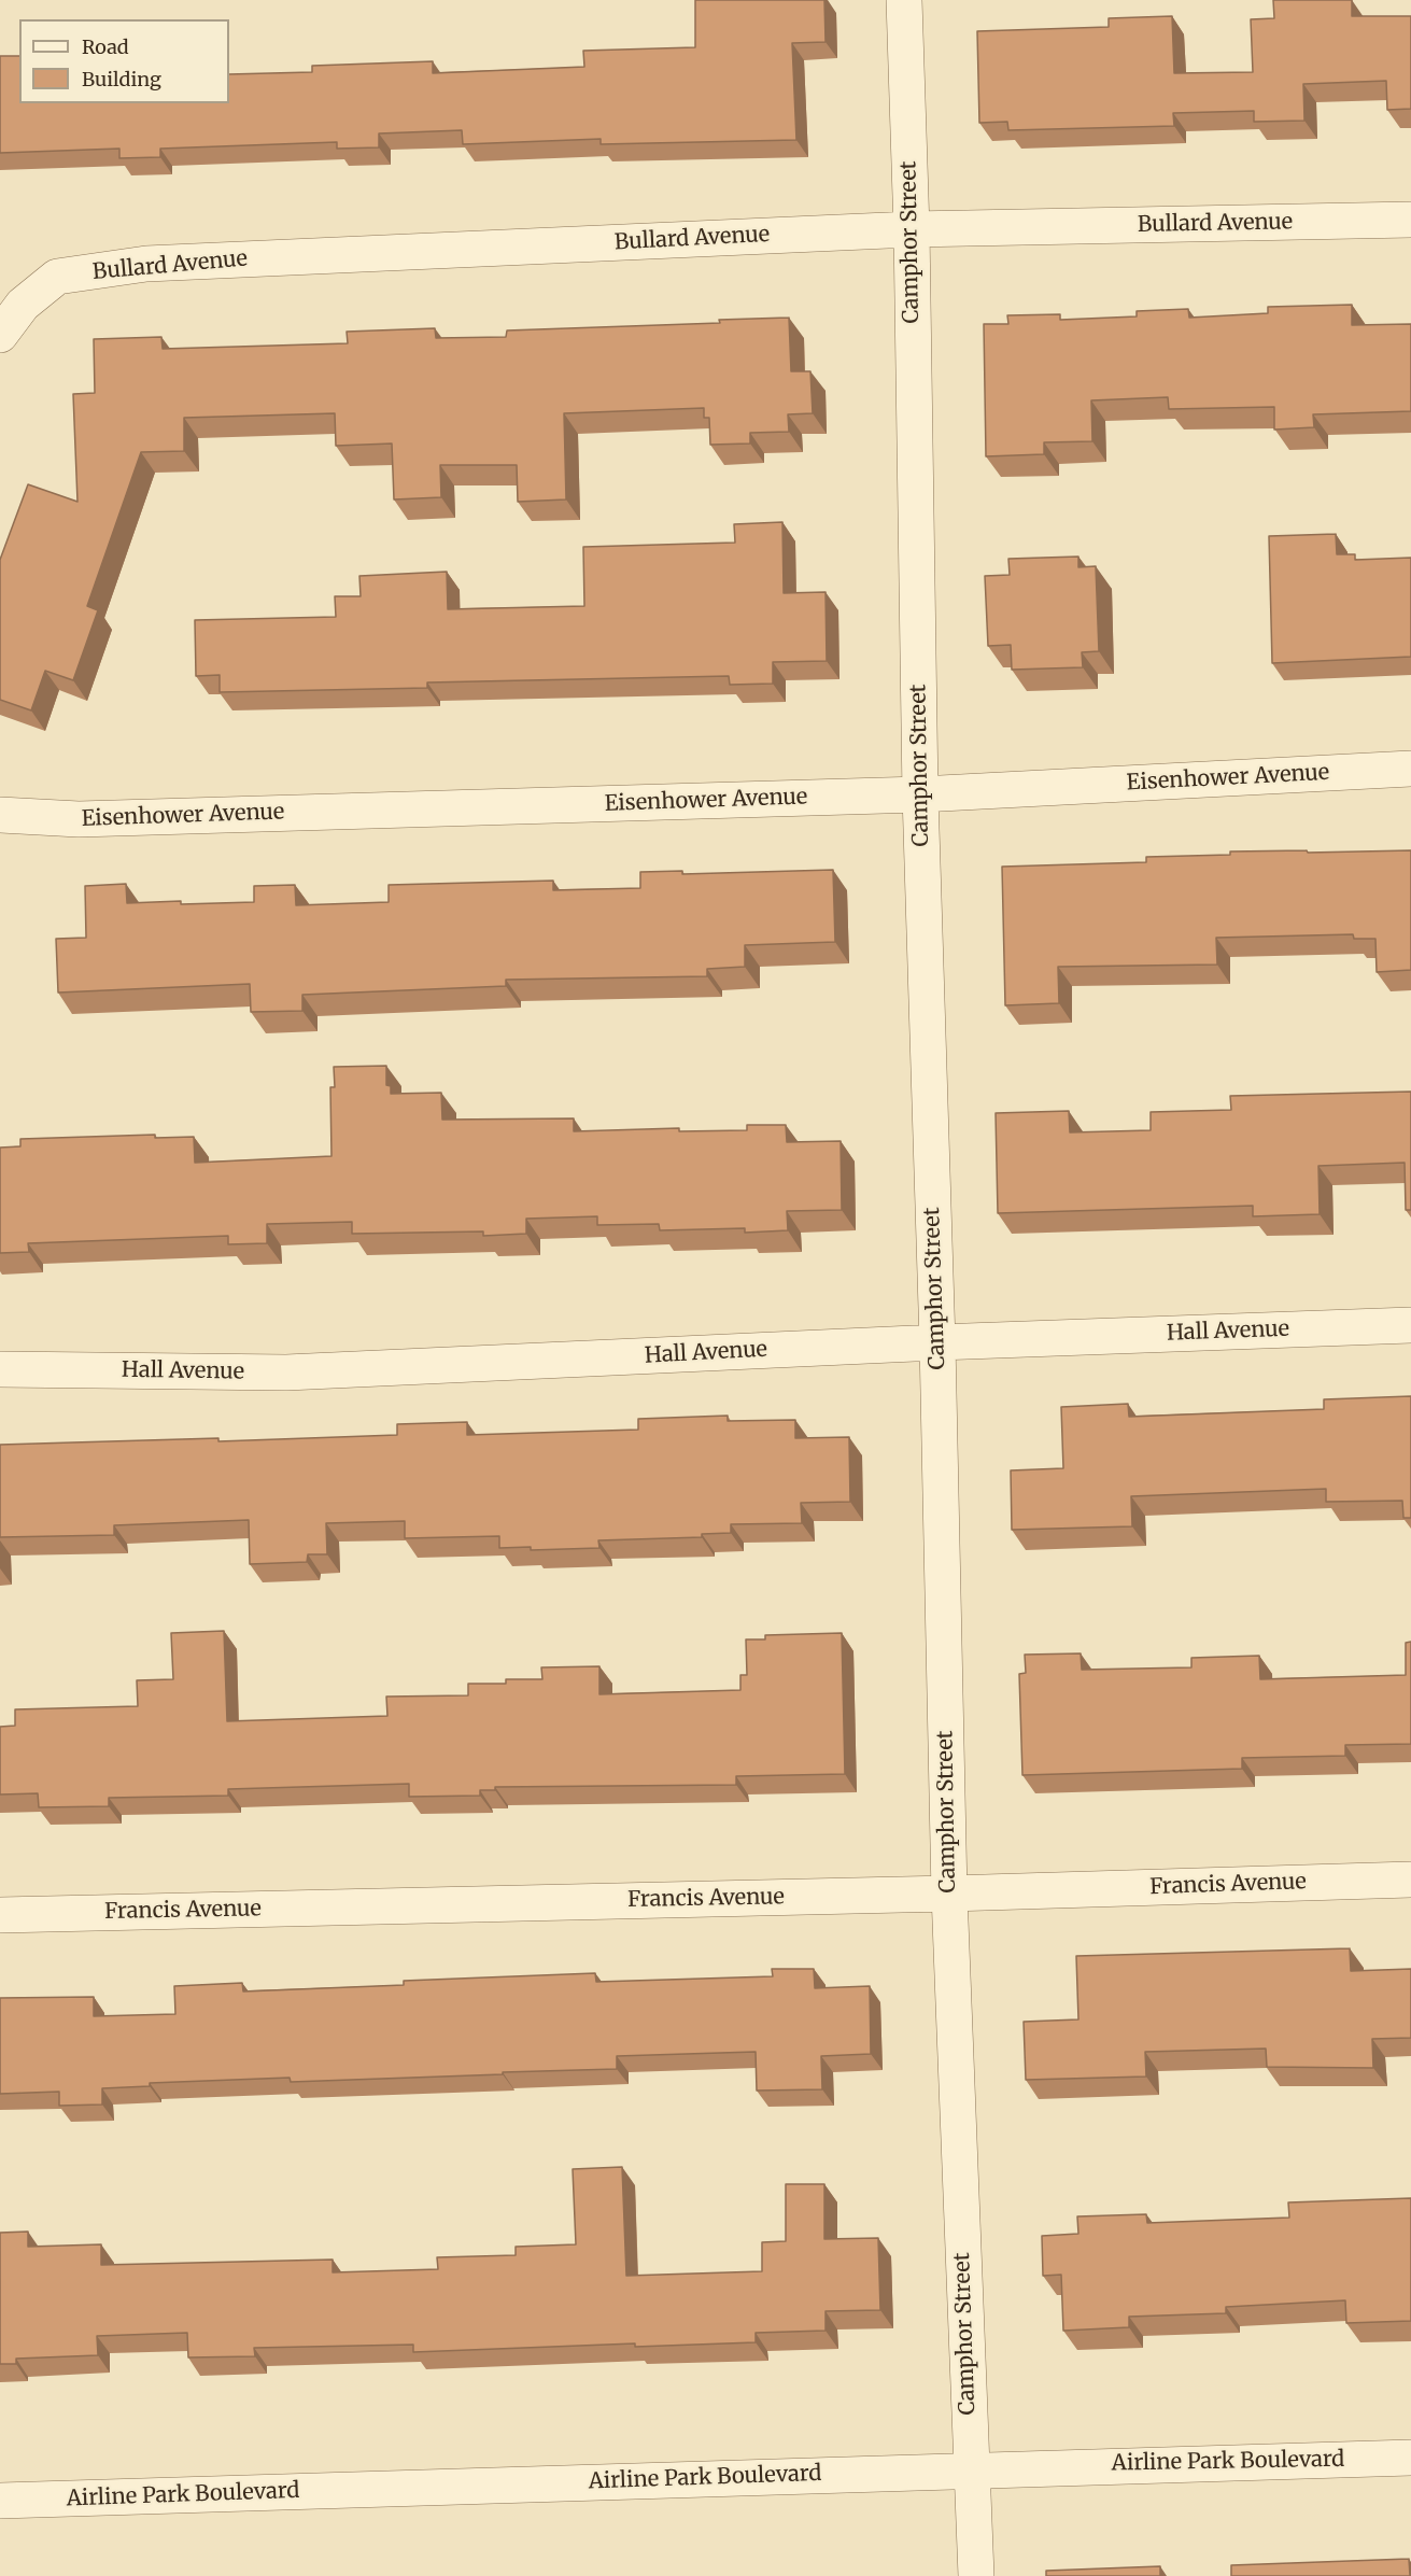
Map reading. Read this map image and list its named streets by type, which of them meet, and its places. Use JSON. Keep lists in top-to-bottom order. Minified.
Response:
{"streets":{"street":["Bullard Avenue","Camphor Street","Eisenhower Avenue","Hall Avenue","Francis Avenue","Airline Park Boulevard"]},"crossings":[["Bullard Avenue","Camphor Street"],["Camphor Street","Eisenhower Avenue"],["Camphor Street","Hall Avenue"],["Camphor Street","Francis Avenue"],["Camphor Street","Airline Park Boulevard"]],"legend":["Road","Building"]}
